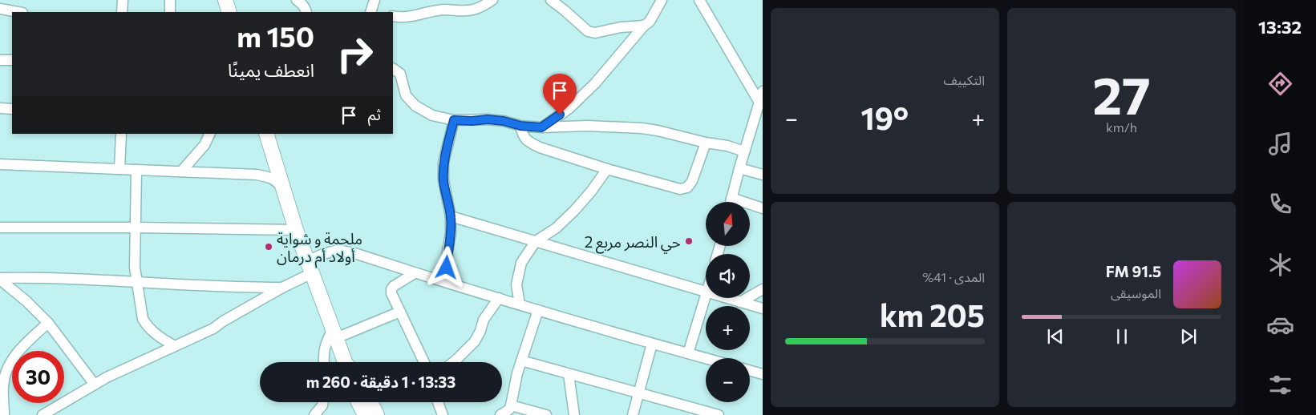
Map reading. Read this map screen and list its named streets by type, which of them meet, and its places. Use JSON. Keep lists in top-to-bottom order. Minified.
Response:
{"places":["حي النصر مربع 2","ملحمة و شواية أولاد أم درمان"],"north":"top","page":{"tabs":"13:32","tile":[["27","km/h"],"التكييف",["المدى · 41%","205 km"]],"turn":["150 m","انعطف يمينًا"],"then":"ثم","heat":["−","19°","+"],"map_buttons":["+","−"],"song":["91.5 FM","الموسيقى"],"limit":"30","trip":"13:33 · 1 دقيقة · 260 m"}}
